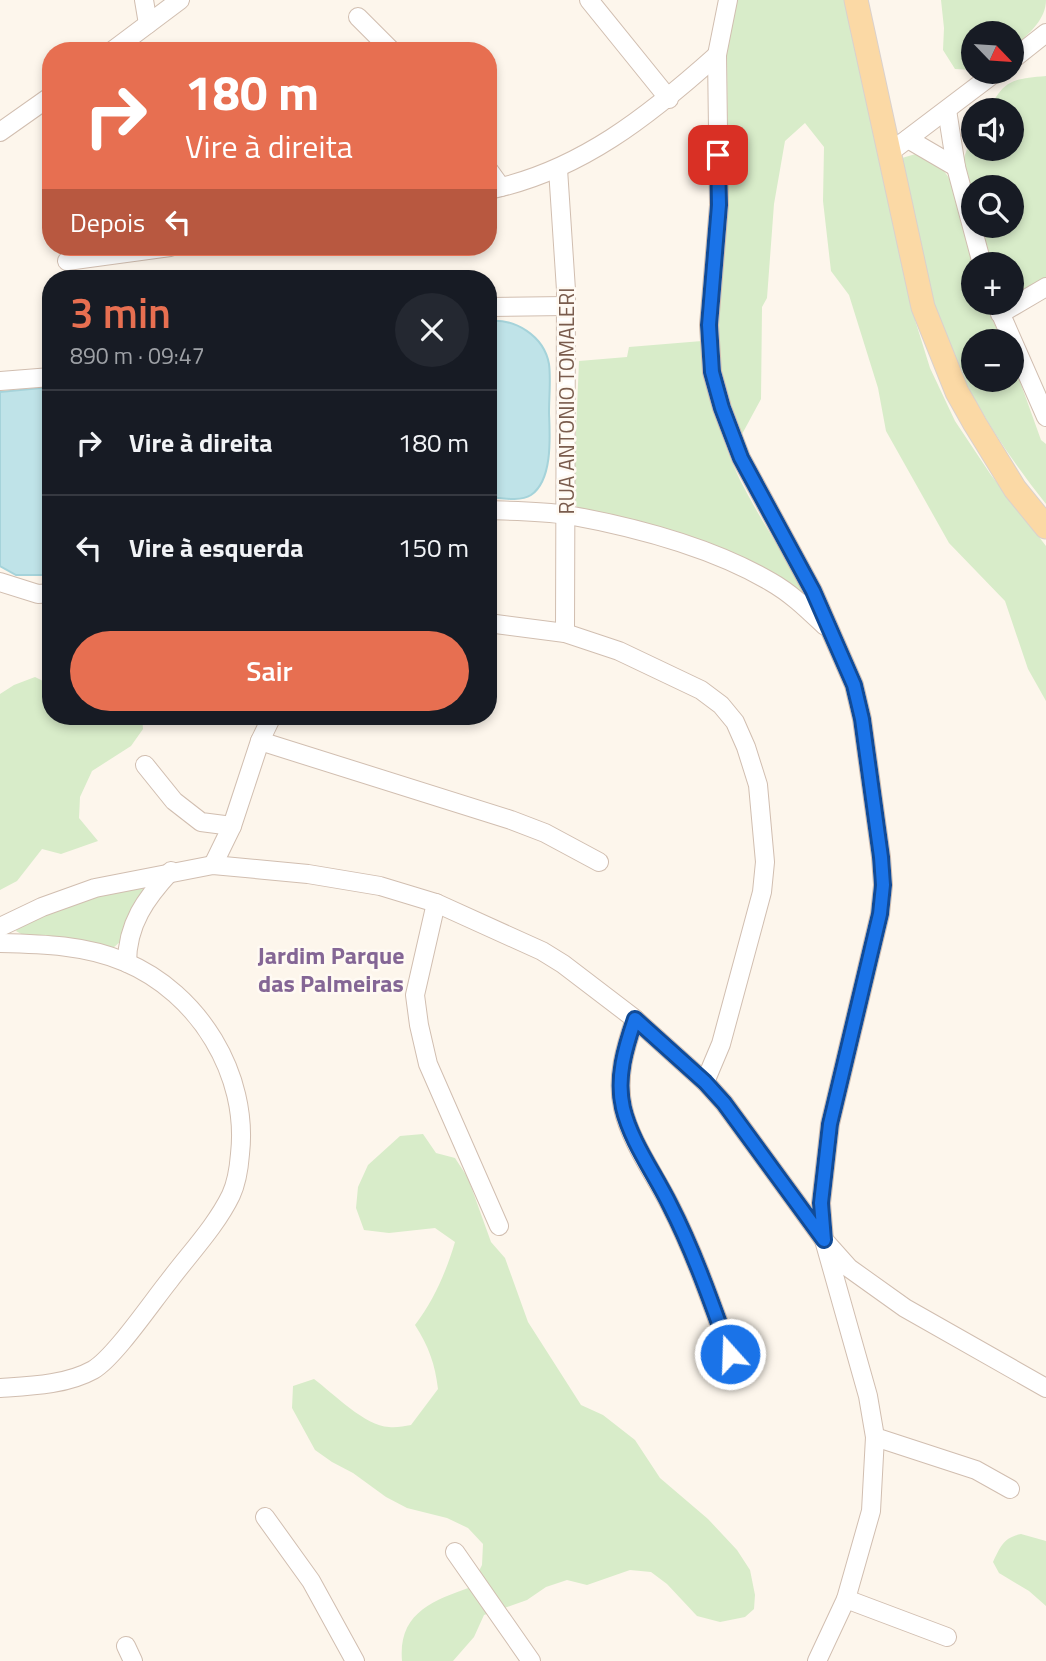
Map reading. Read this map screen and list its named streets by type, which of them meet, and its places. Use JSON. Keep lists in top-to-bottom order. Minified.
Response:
{"streets":{"street":["RUA ANTONIO TOMALERI"]},"districts":["Jardim Parque das Palmeiras"],"north":"bottom right","page":{"map_buttons":["+","−"],"turn":["180 m","Vire à direita"],"then":"Depois","heading":["3 min","890 m · 09:47"],"list":[{"name":"Vire à direita","value":"180 m"},{"name":"Vire à esquerda","value":"150 m"}],"buttons":"Sair"}}
